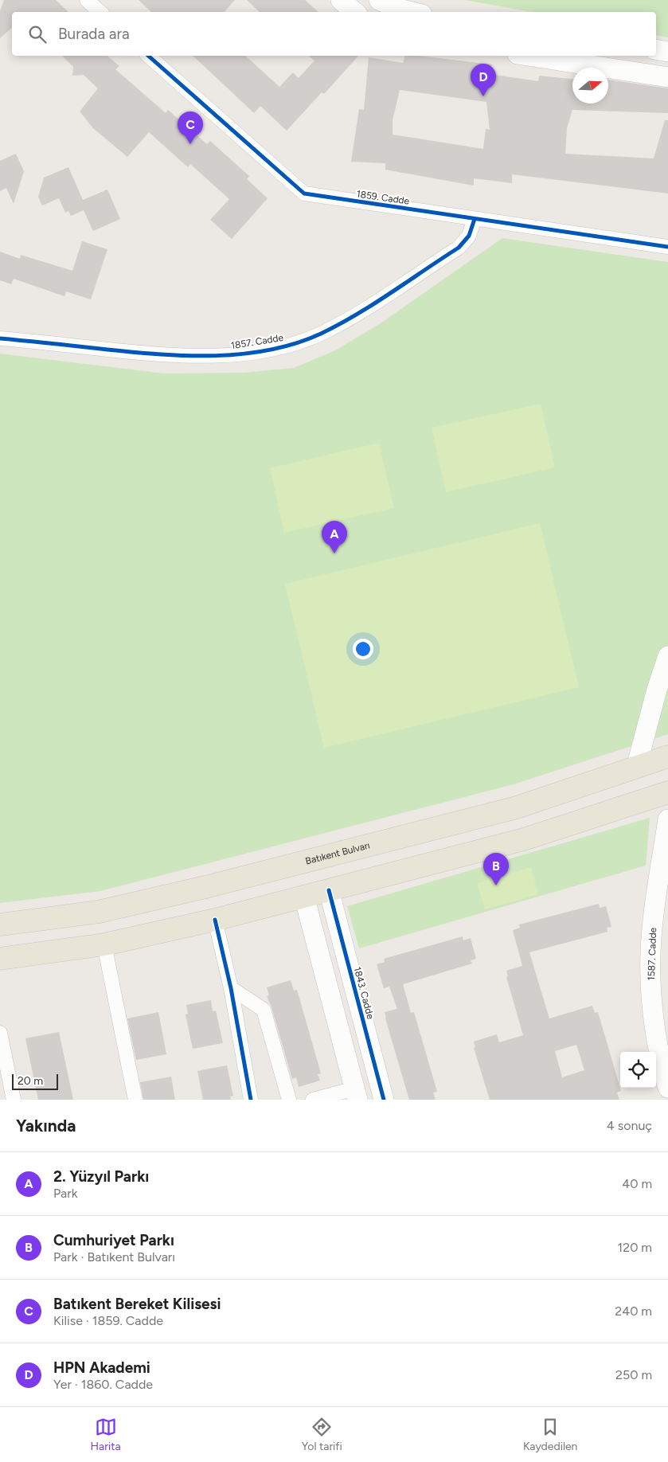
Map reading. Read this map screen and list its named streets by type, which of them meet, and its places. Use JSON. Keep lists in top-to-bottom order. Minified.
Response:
{"streets":{"main road":["Batıkent Bulvarı"],"street":["1859. Cadde","1857. Cadde","1587. Cadde","1843. Cadde"]},"crossings":[["1859. Cadde","1857. Cadde"]],"scale_bar":"20 m","north":"right","page":{"search":"Burada ara","pins":["D","C","A","B"],"scale":"20 m","heading":["Yakında","4 sonuç"],"list":[{"mark":"A","name":"2. Yüzyıl Parkı","note":"Park","value":"40 m"},{"mark":"B","name":"Cumhuriyet Parkı","note":"Park · Batıkent Bulvarı","value":"120 m"},{"mark":"C","name":"Batıkent Bereket Kilisesi","note":"Kilise · 1859. Cadde","value":"240 m"},{"mark":"D","name":"HPN Akademi","note":"Yer · 1860. Cadde","value":"250 m"}],"nav":["Harita","Yol tarifi","Kaydedilen"]}}
